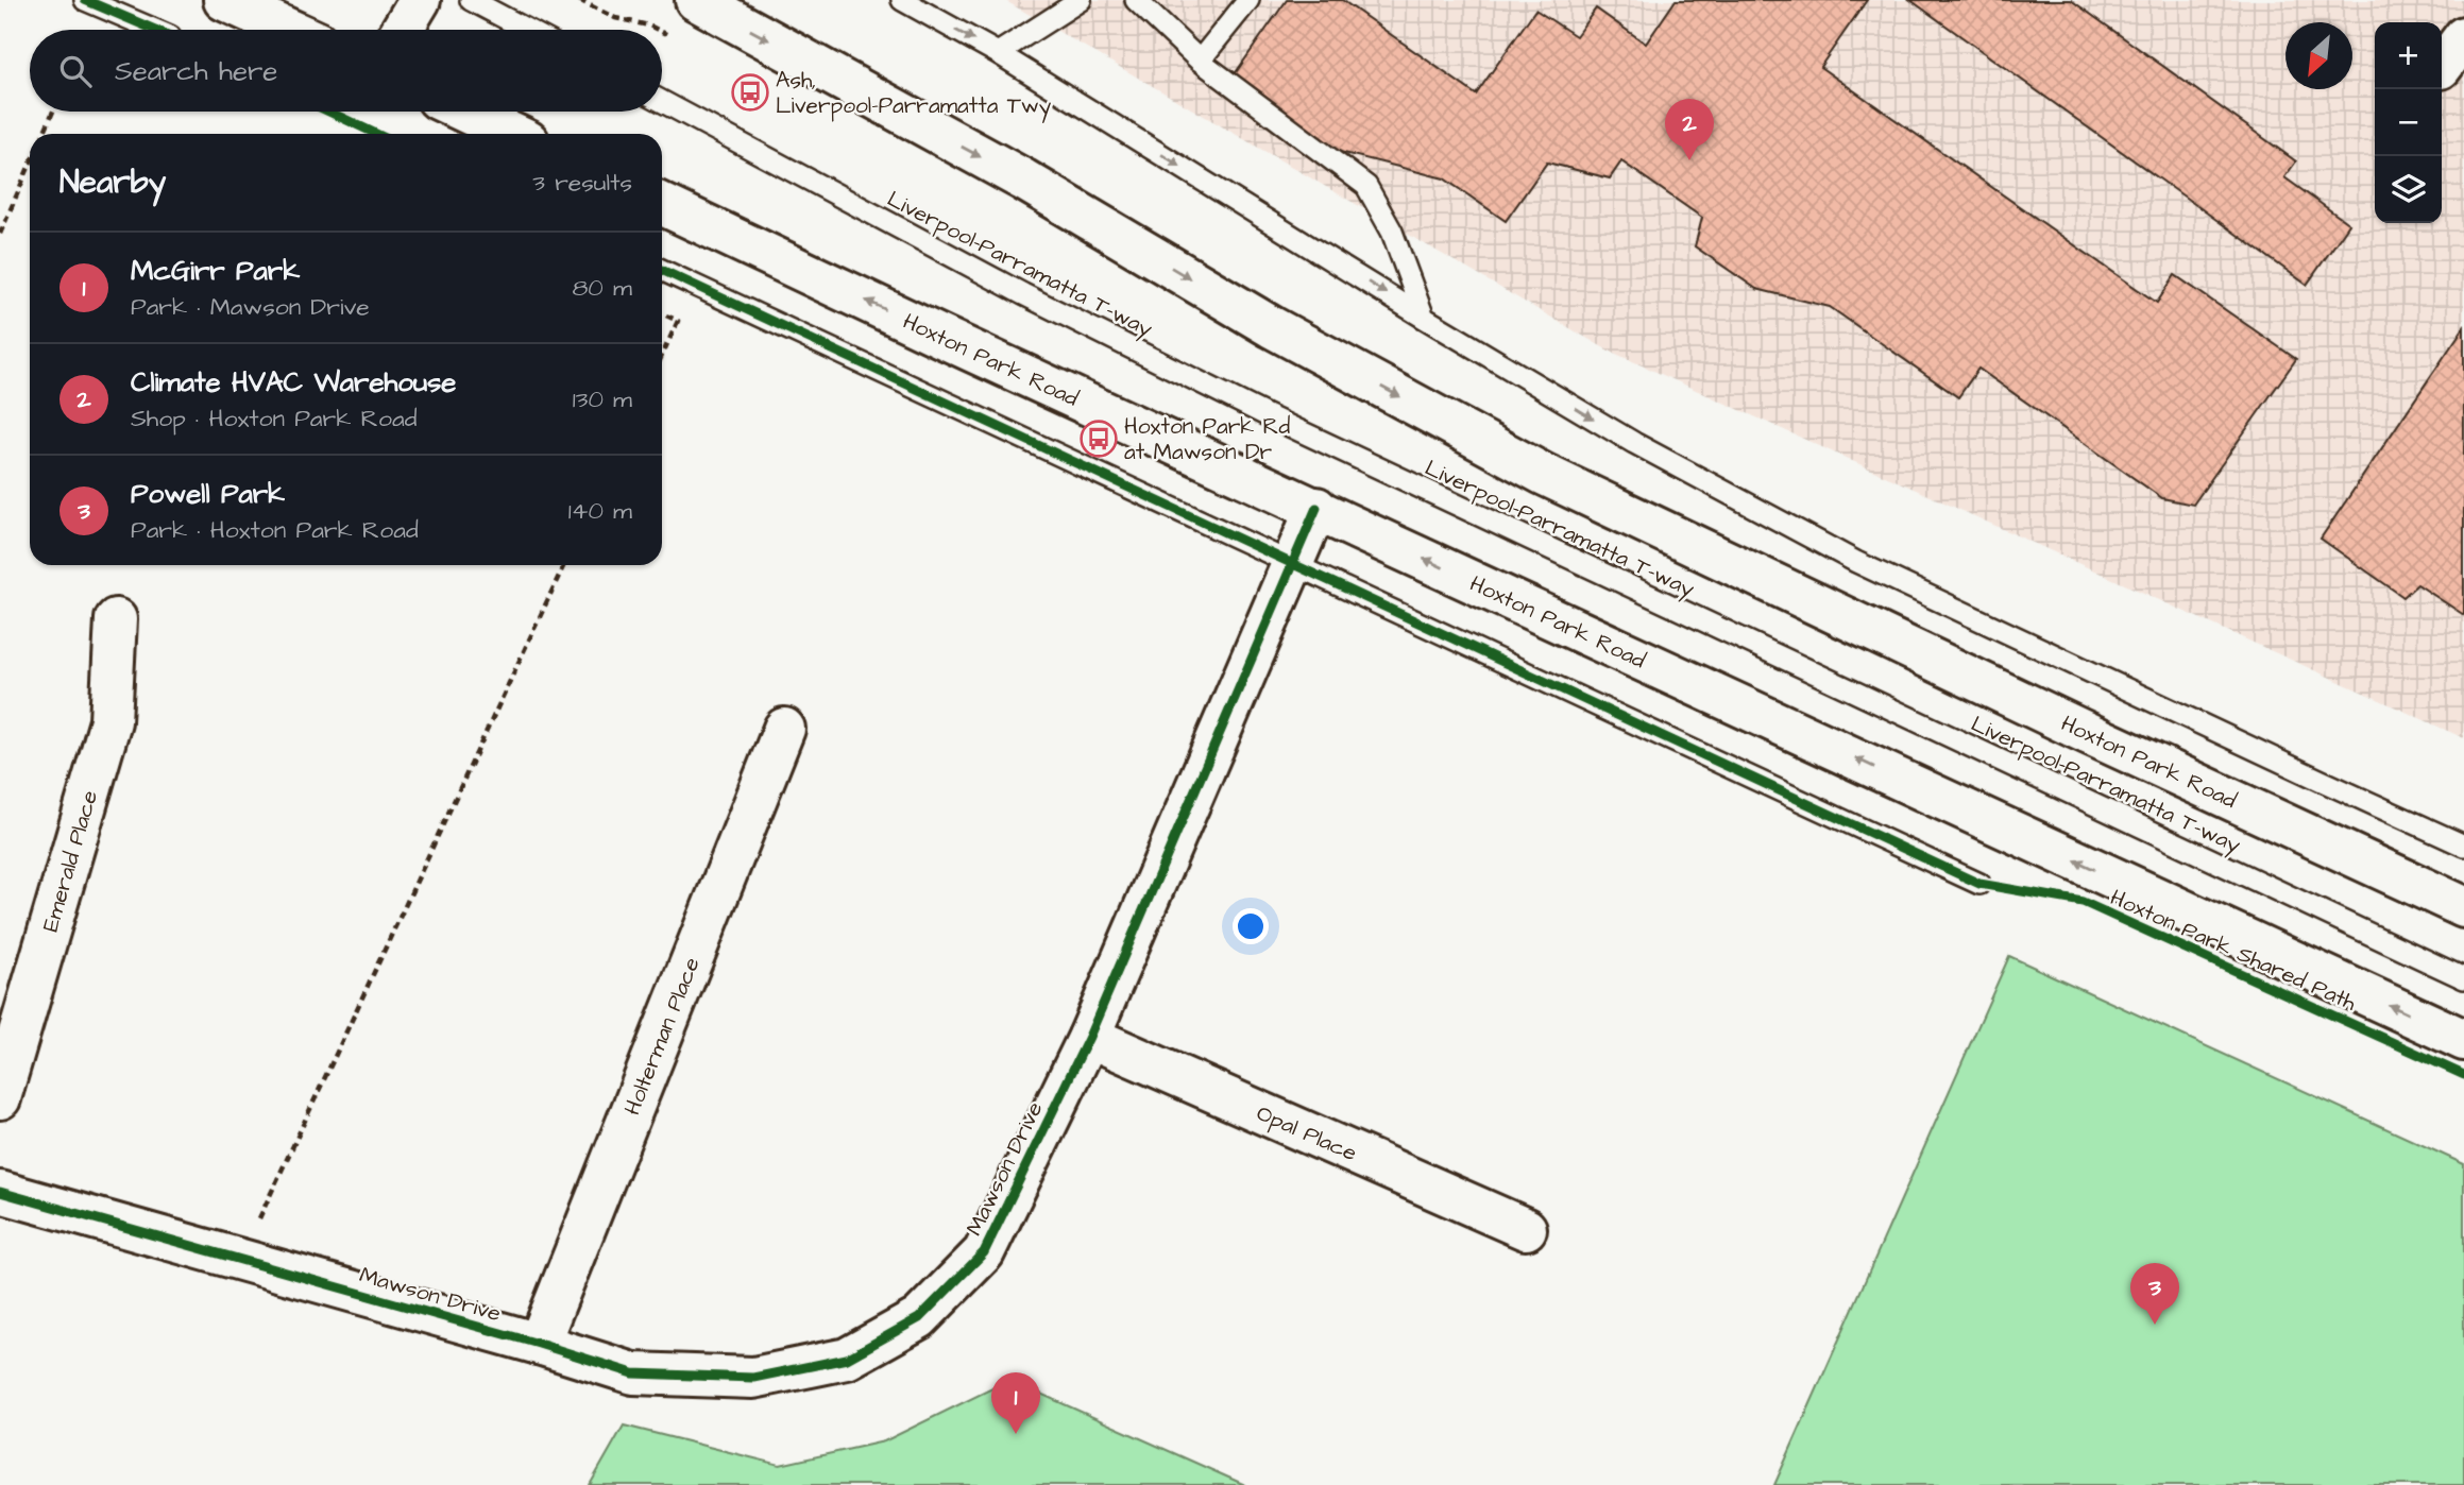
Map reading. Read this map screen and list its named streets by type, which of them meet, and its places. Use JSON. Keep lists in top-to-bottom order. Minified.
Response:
{"streets":{"main road":["Hoxton Park Road","Emerald Place","Holterman Place","Opal Place","Mawson Drive"],"lane":["Liverpool–Parramatta T-way"],"cycle path":["Hoxton Park Shared Path"]},"crossings":[["Hoxton Park Road","Mawson Drive"],["Holterman Place","Mawson Drive"],["Opal Place","Mawson Drive"]],"places":{"bus stop":["Ash, Liverpool-Parramatta Twy","Hoxton Park Rd at Mawson Dr"]},"north":"bottom left","page":{"map_buttons":["+","−"],"search":"Search here","pins":["2","3","1"],"heading":["Nearby","3 results"],"list":[{"mark":"1","name":"McGirr Park","note":"Park · Mawson Drive","value":"80 m"},{"mark":"2","name":"Climate HVAC Warehouse","note":"Shop · Hoxton Park Road","value":"130 m"},{"mark":"3","name":"Powell Park","note":"Park · Hoxton Park Road","value":"140 m"}]}}
